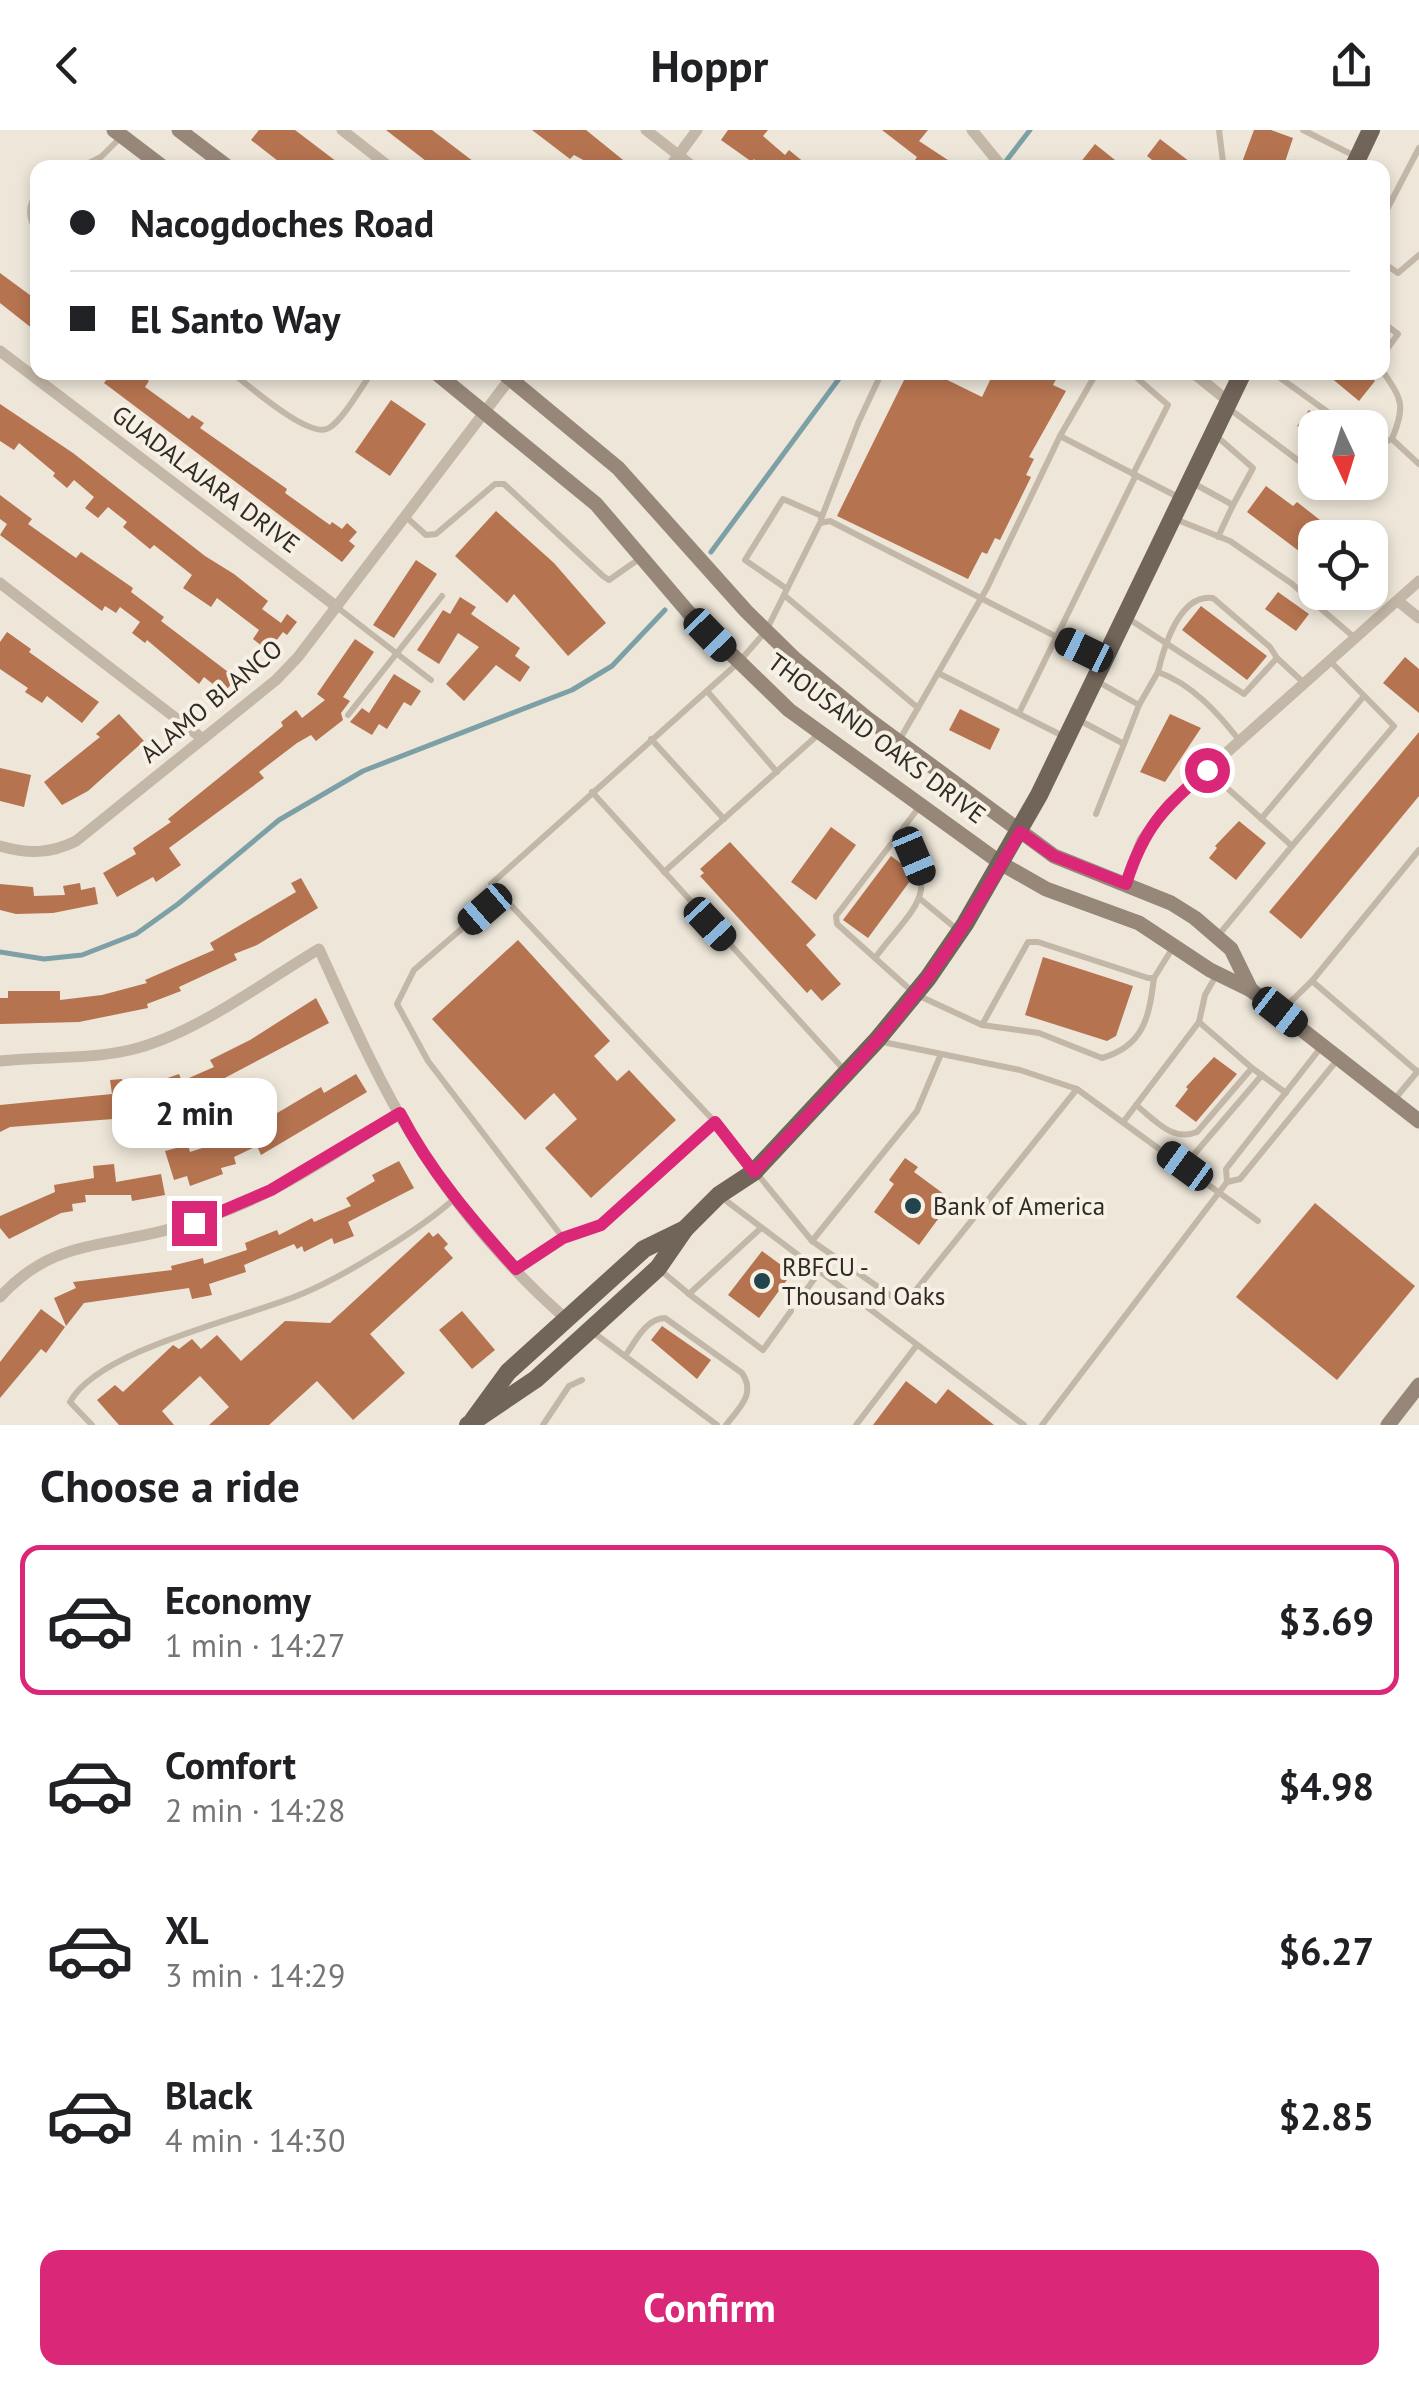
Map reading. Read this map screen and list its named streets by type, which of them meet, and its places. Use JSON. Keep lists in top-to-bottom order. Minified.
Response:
{"streets":{"main road":["THOUSAND OAKS DRIVE"],"street":["GUADALAJARA DRIVE","ALAMO BLANCO"]},"crossings":[["GUADALAJARA DRIVE","ALAMO BLANCO"],["ALAMO BLANCO","THOUSAND OAKS DRIVE"]],"places":["Bank of America","RBFCU - Thousand Oaks"],"north":"bottom","page":{"header":"Hoppr","banner":["Nacogdoches Road","El Santo Way"],"bubble":"2 min","heading":"Choose a ride","list":[{"name":"Economy","note":"1 min · 14:27","value":"$3.69"},{"name":"Comfort","note":"2 min · 14:28","value":"$4.98"},{"name":"XL","note":"3 min · 14:29","value":"$6.27"},{"name":"Black","note":"4 min · 14:30","value":"$2.85"}],"buttons":"Confirm"}}
